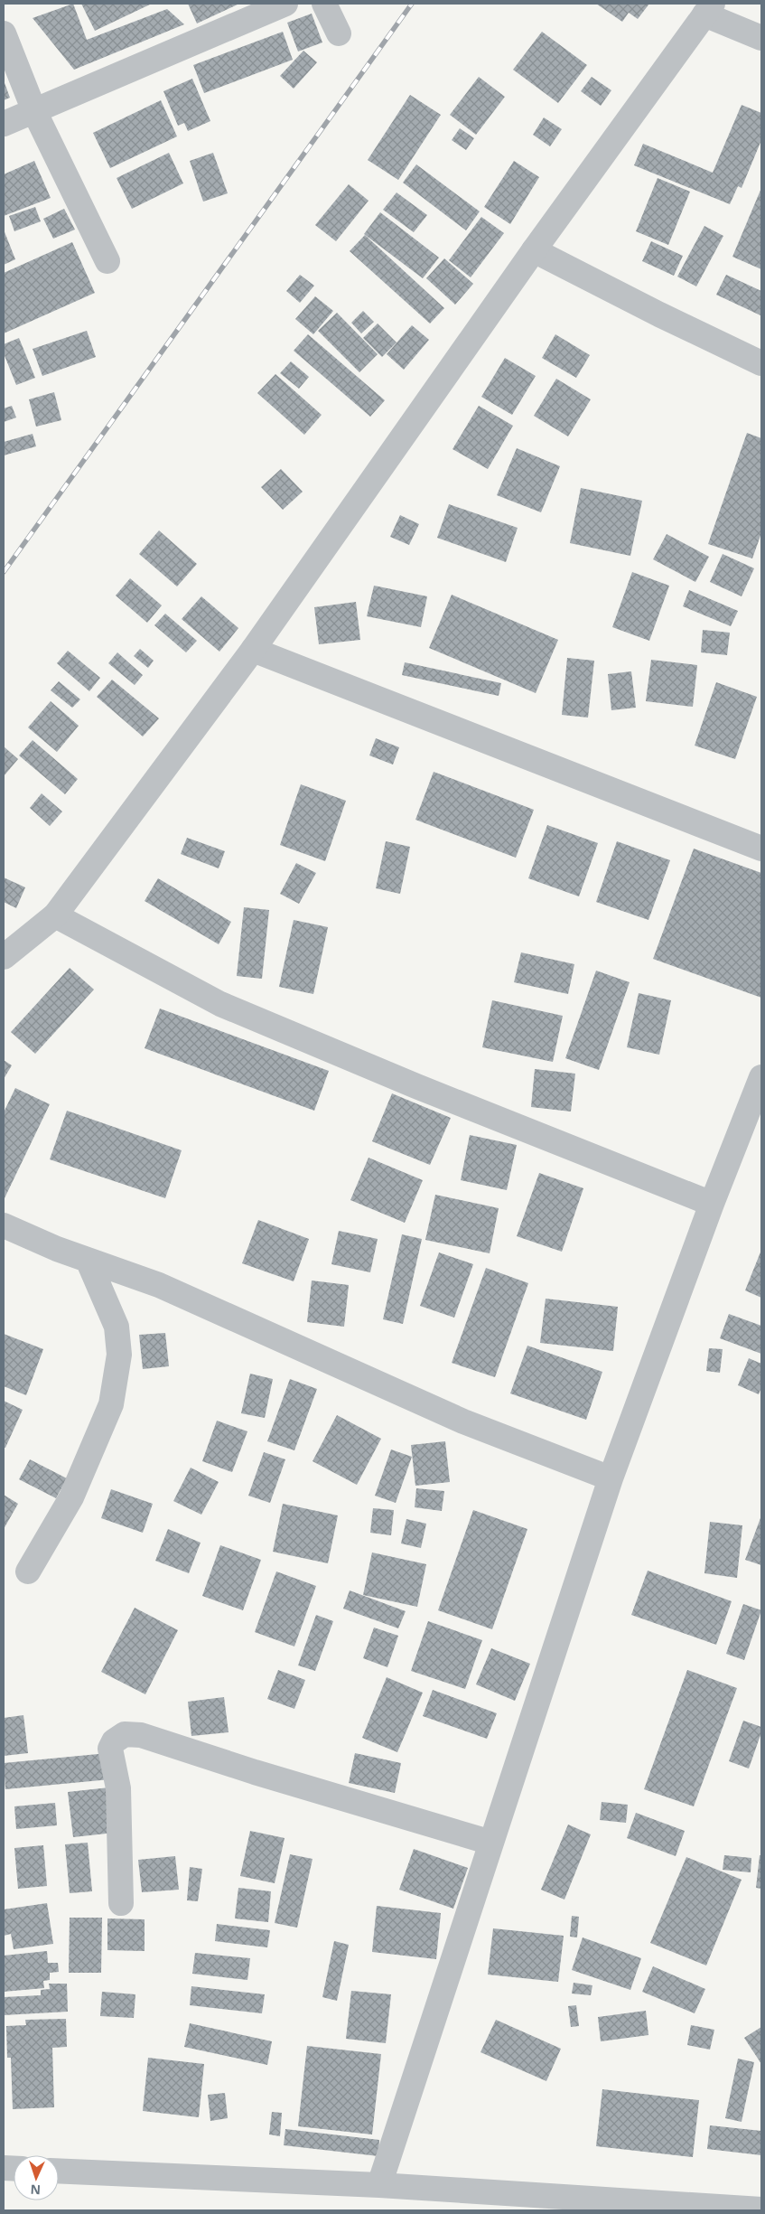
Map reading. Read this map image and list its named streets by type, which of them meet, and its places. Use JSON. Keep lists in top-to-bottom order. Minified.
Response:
{"north":"bottom"}
